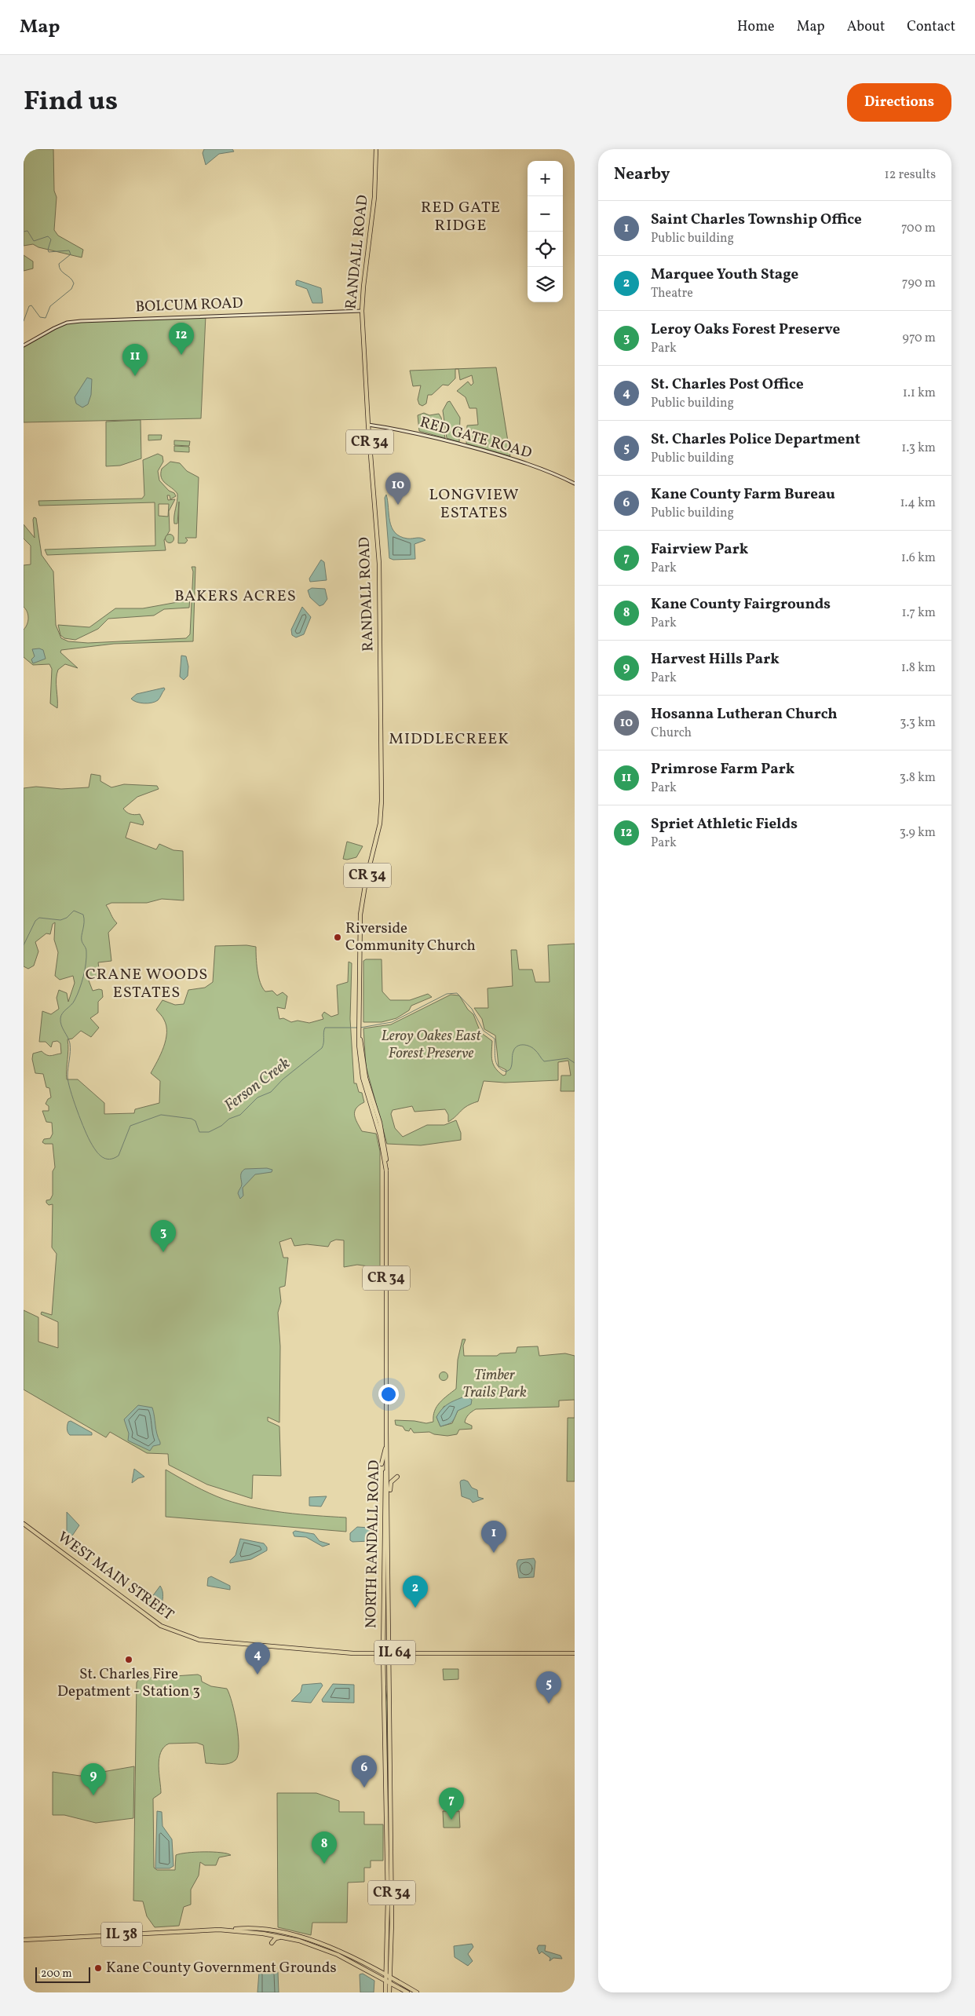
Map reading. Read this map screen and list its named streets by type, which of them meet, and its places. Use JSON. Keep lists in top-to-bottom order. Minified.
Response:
{"streets":{"main road":["RANDALL ROAD","BOLCUM ROAD","RED GATE ROAD","CR 34","NORTH RANDALL ROAD","WEST MAIN STREET","IL 64","IL 38"]},"crossings":[["RANDALL ROAD","BOLCUM ROAD"],["RANDALL ROAD","RED GATE ROAD"],["RANDALL ROAD","NORTH RANDALL ROAD"],["CR 34","NORTH RANDALL ROAD"],["CR 34","WEST MAIN STREET"],["CR 34","IL 38"],["NORTH RANDALL ROAD","WEST MAIN STREET"]],"districts":["RED GATE RIDGE","LONGVIEW ESTATES","BAKERS ACRES","MIDDLECREEK","CRANE WOODS ESTATES"],"water":["Ferson Creek"],"parks":["Leroy Oakes East Forest Preserve","Timber Trails Park"],"places":["Riverside Community Church","St. Charles Fire Depatment - Station 3","Kane County Government Grounds"],"scale_bar":"200 m","page":{"header":"Map","nav":["Home","Map","About","Contact"],"title":"Find us","buttons":"Directions","heading":["Nearby","12 results"],"map_buttons":["+","−"],"list":[{"mark":"1","name":"Saint Charles Township Office","note":"Public building","value":"700 m"},{"mark":"2","name":"Marquee Youth Stage","note":"Theatre","value":"790 m"},{"mark":"3","name":"Leroy Oaks Forest Preserve","note":"Park","value":"970 m"},{"mark":"4","name":"St. Charles Post Office","note":"Public building","value":"1.1 km"},{"mark":"5","name":"St. Charles Police Department","note":"Public building","value":"1.3 km"},{"mark":"6","name":"Kane County Farm Bureau","note":"Public building","value":"1.4 km"},{"mark":"7","name":"Fairview Park","note":"Park","value":"1.6 km"},{"mark":"8","name":"Kane County Fairgrounds","note":"Park","value":"1.7 km"},{"mark":"9","name":"Harvest Hills Park","note":"Park","value":"1.8 km"},{"mark":"10","name":"Hosanna Lutheran Church","note":"Church","value":"3.3 km"},{"mark":"11","name":"Primrose Farm Park","note":"Park","value":"3.8 km"},{"mark":"12","name":"Spriet Athletic Fields","note":"Park","value":"3.9 km"}],"pins":["12","11","10","3","1","2","4","5","6","9","7","8"],"scale":"200 m"}}
